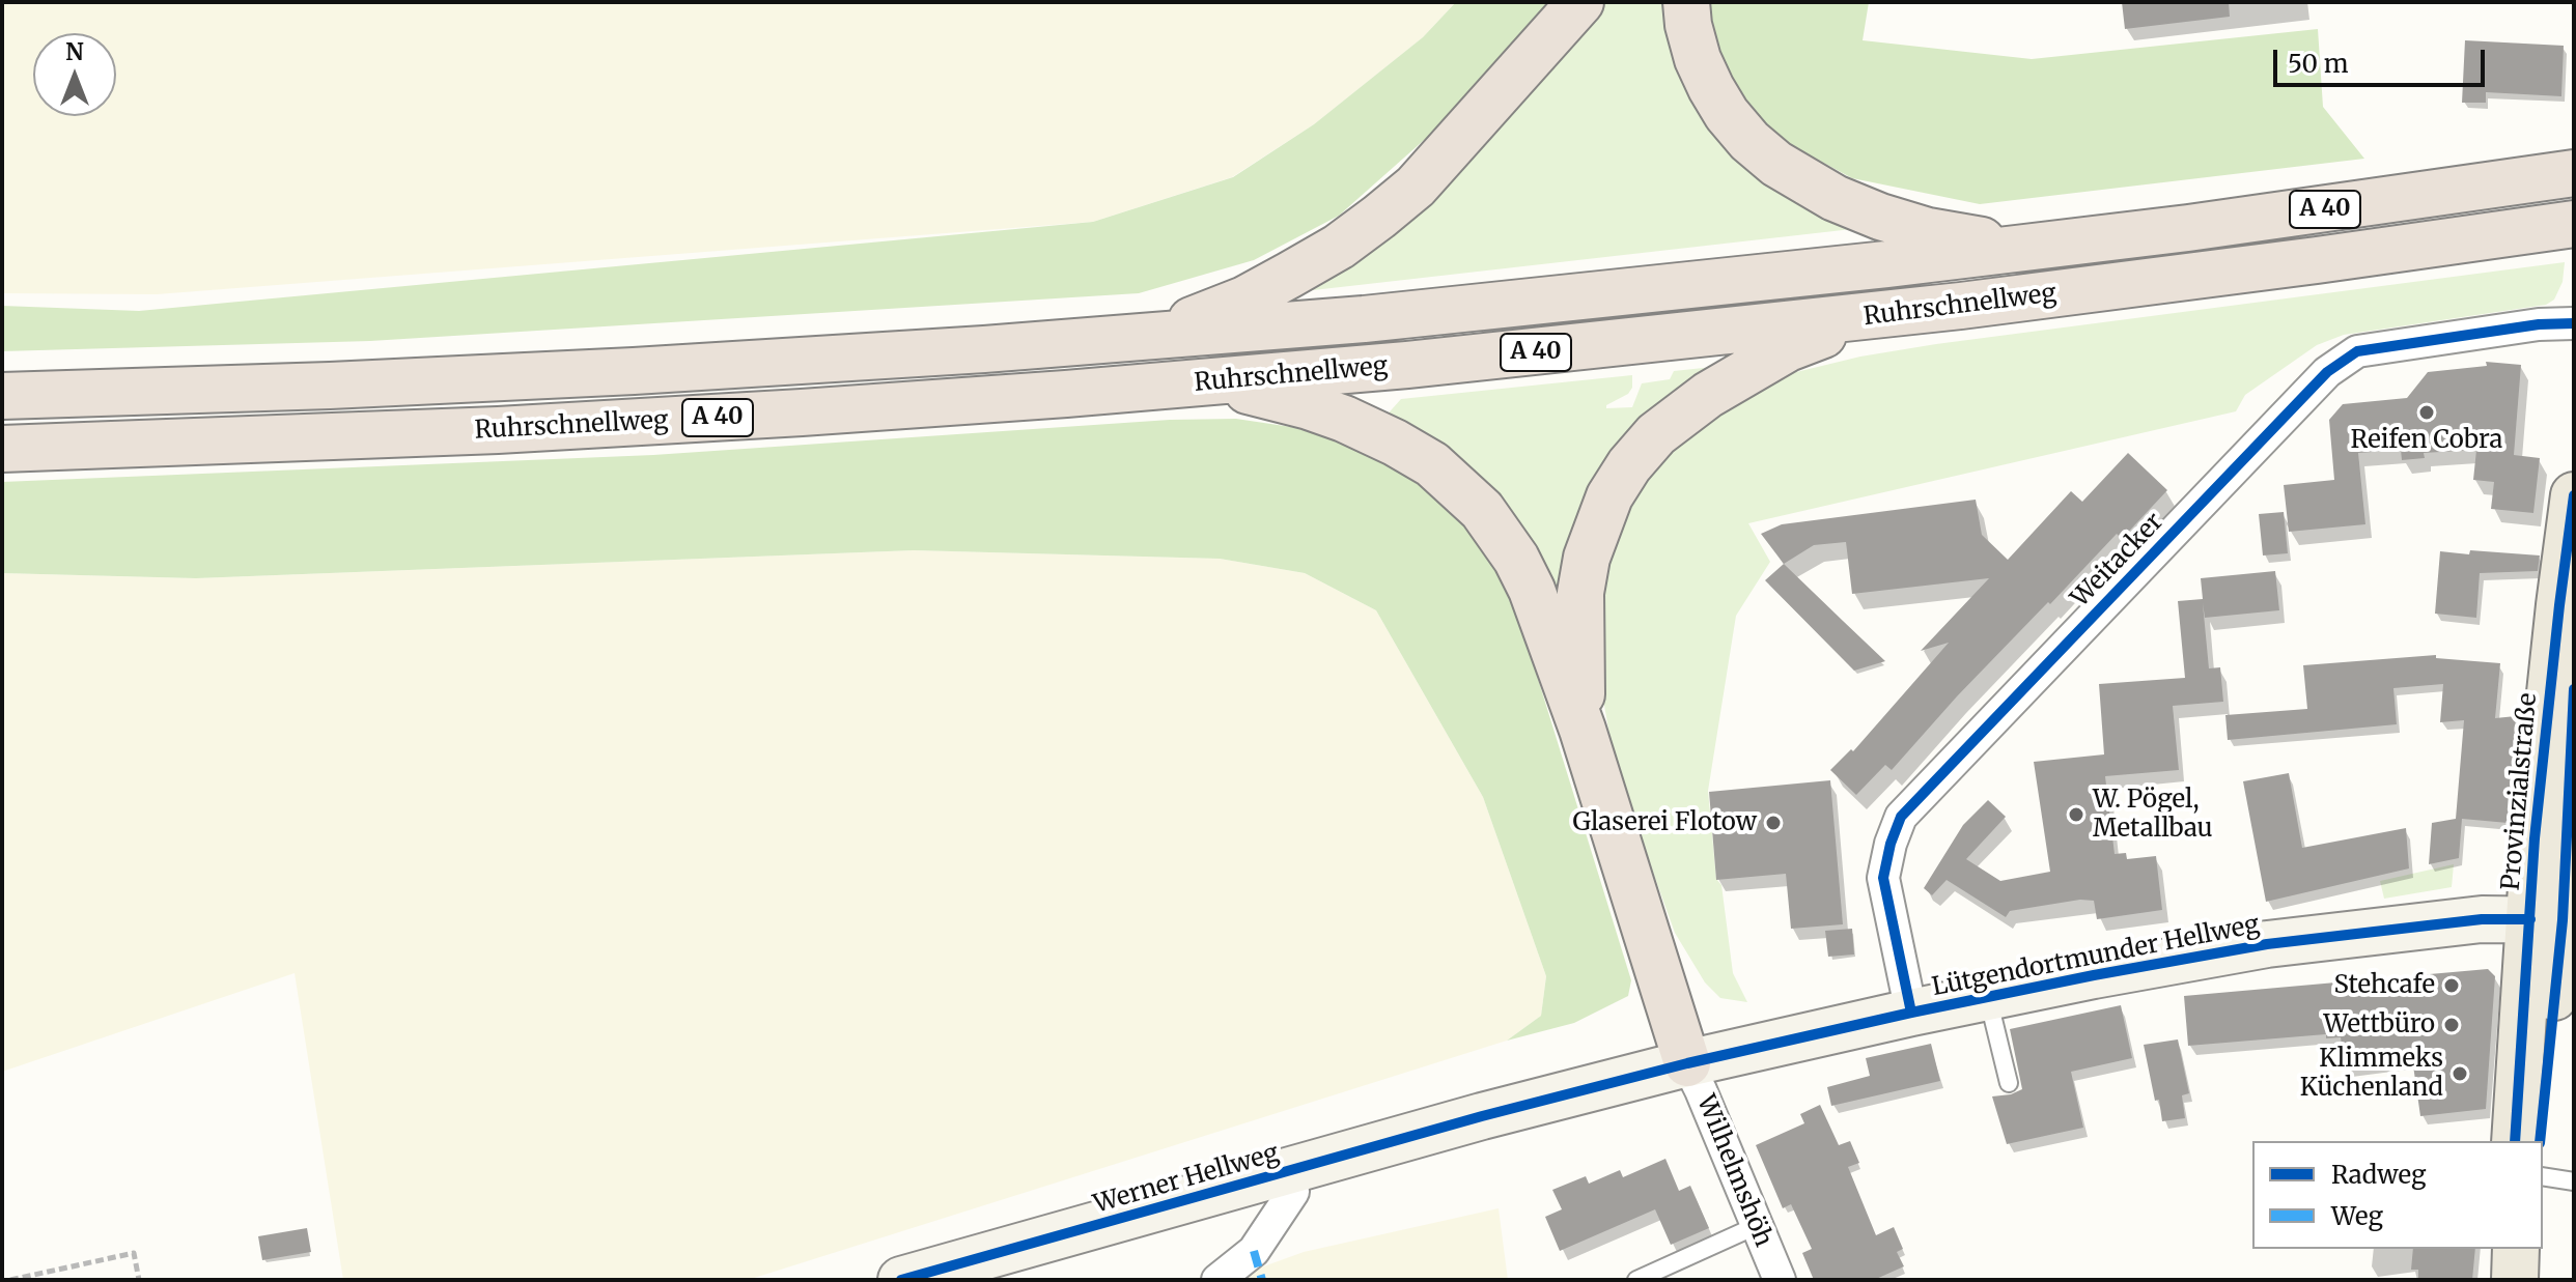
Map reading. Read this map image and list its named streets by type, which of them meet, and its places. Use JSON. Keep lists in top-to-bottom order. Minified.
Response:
{"streets":{"highway":["A 40","Ruhrschnellweg"],"main road":["Provinzialstraße","Lütgendortmunder Hellweg","Werner Hellweg"],"street":["Weitacker","Wilhelmshöh"]},"crossings":[["Weitacker","Lütgendortmunder Hellweg"],["Provinzialstraße","Lütgendortmunder Hellweg"],["Lütgendortmunder Hellweg","Wilhelmshöh"],["Lütgendortmunder Hellweg","Werner Hellweg"]],"places":["Reifen Cobra","W. Pögel, Metallbau","Glaserei Flotow","Stehcafe","Wettbüro","Klimmeks Küchenland"],"legend":["Radweg","Weg"],"scale_bar":"50 m","north":"top"}
